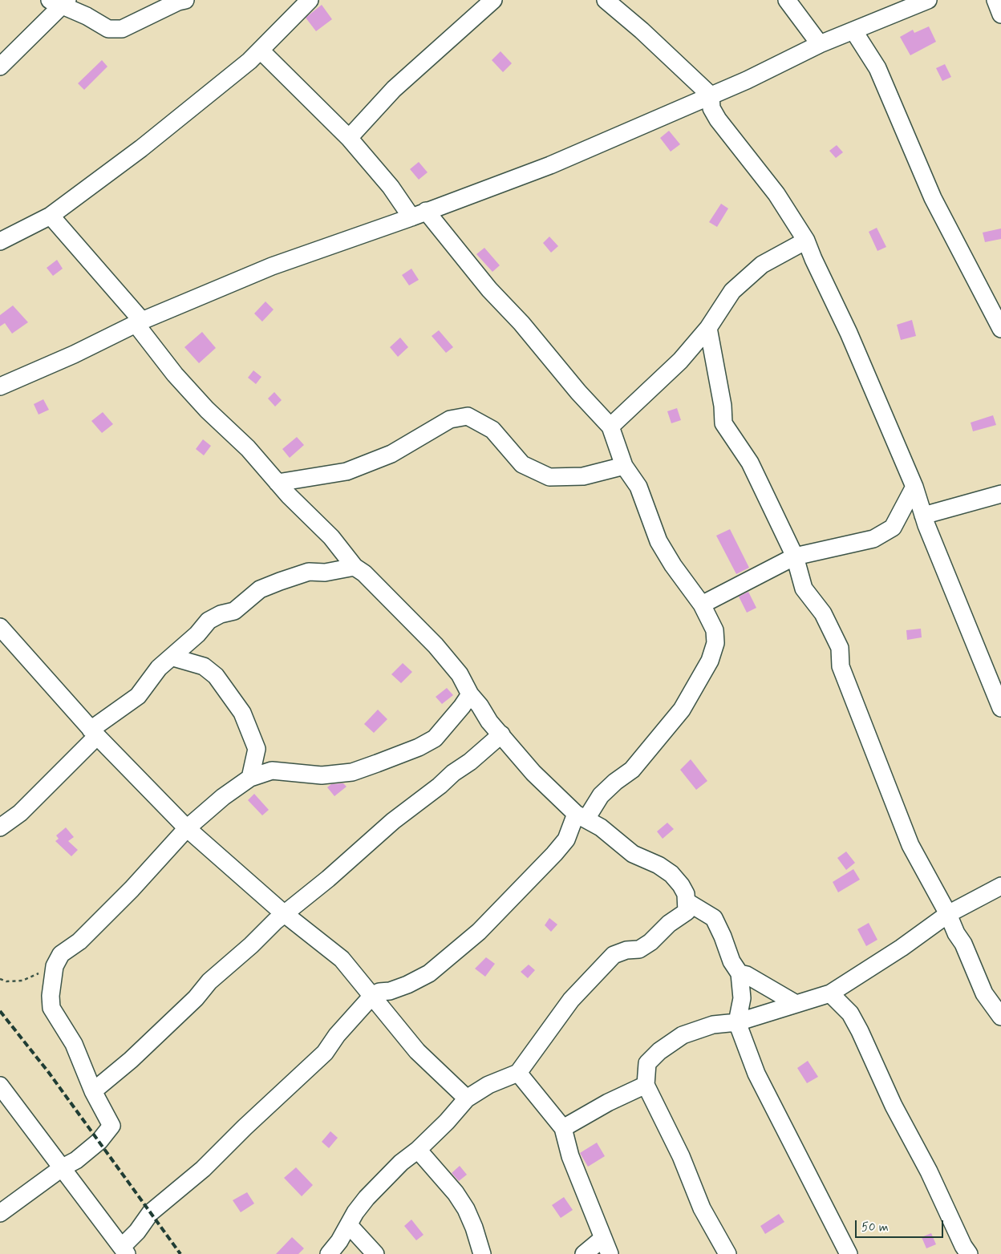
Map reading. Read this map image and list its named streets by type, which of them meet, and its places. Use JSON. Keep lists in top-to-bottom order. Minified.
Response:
{"scale_bar":"50 m"}
